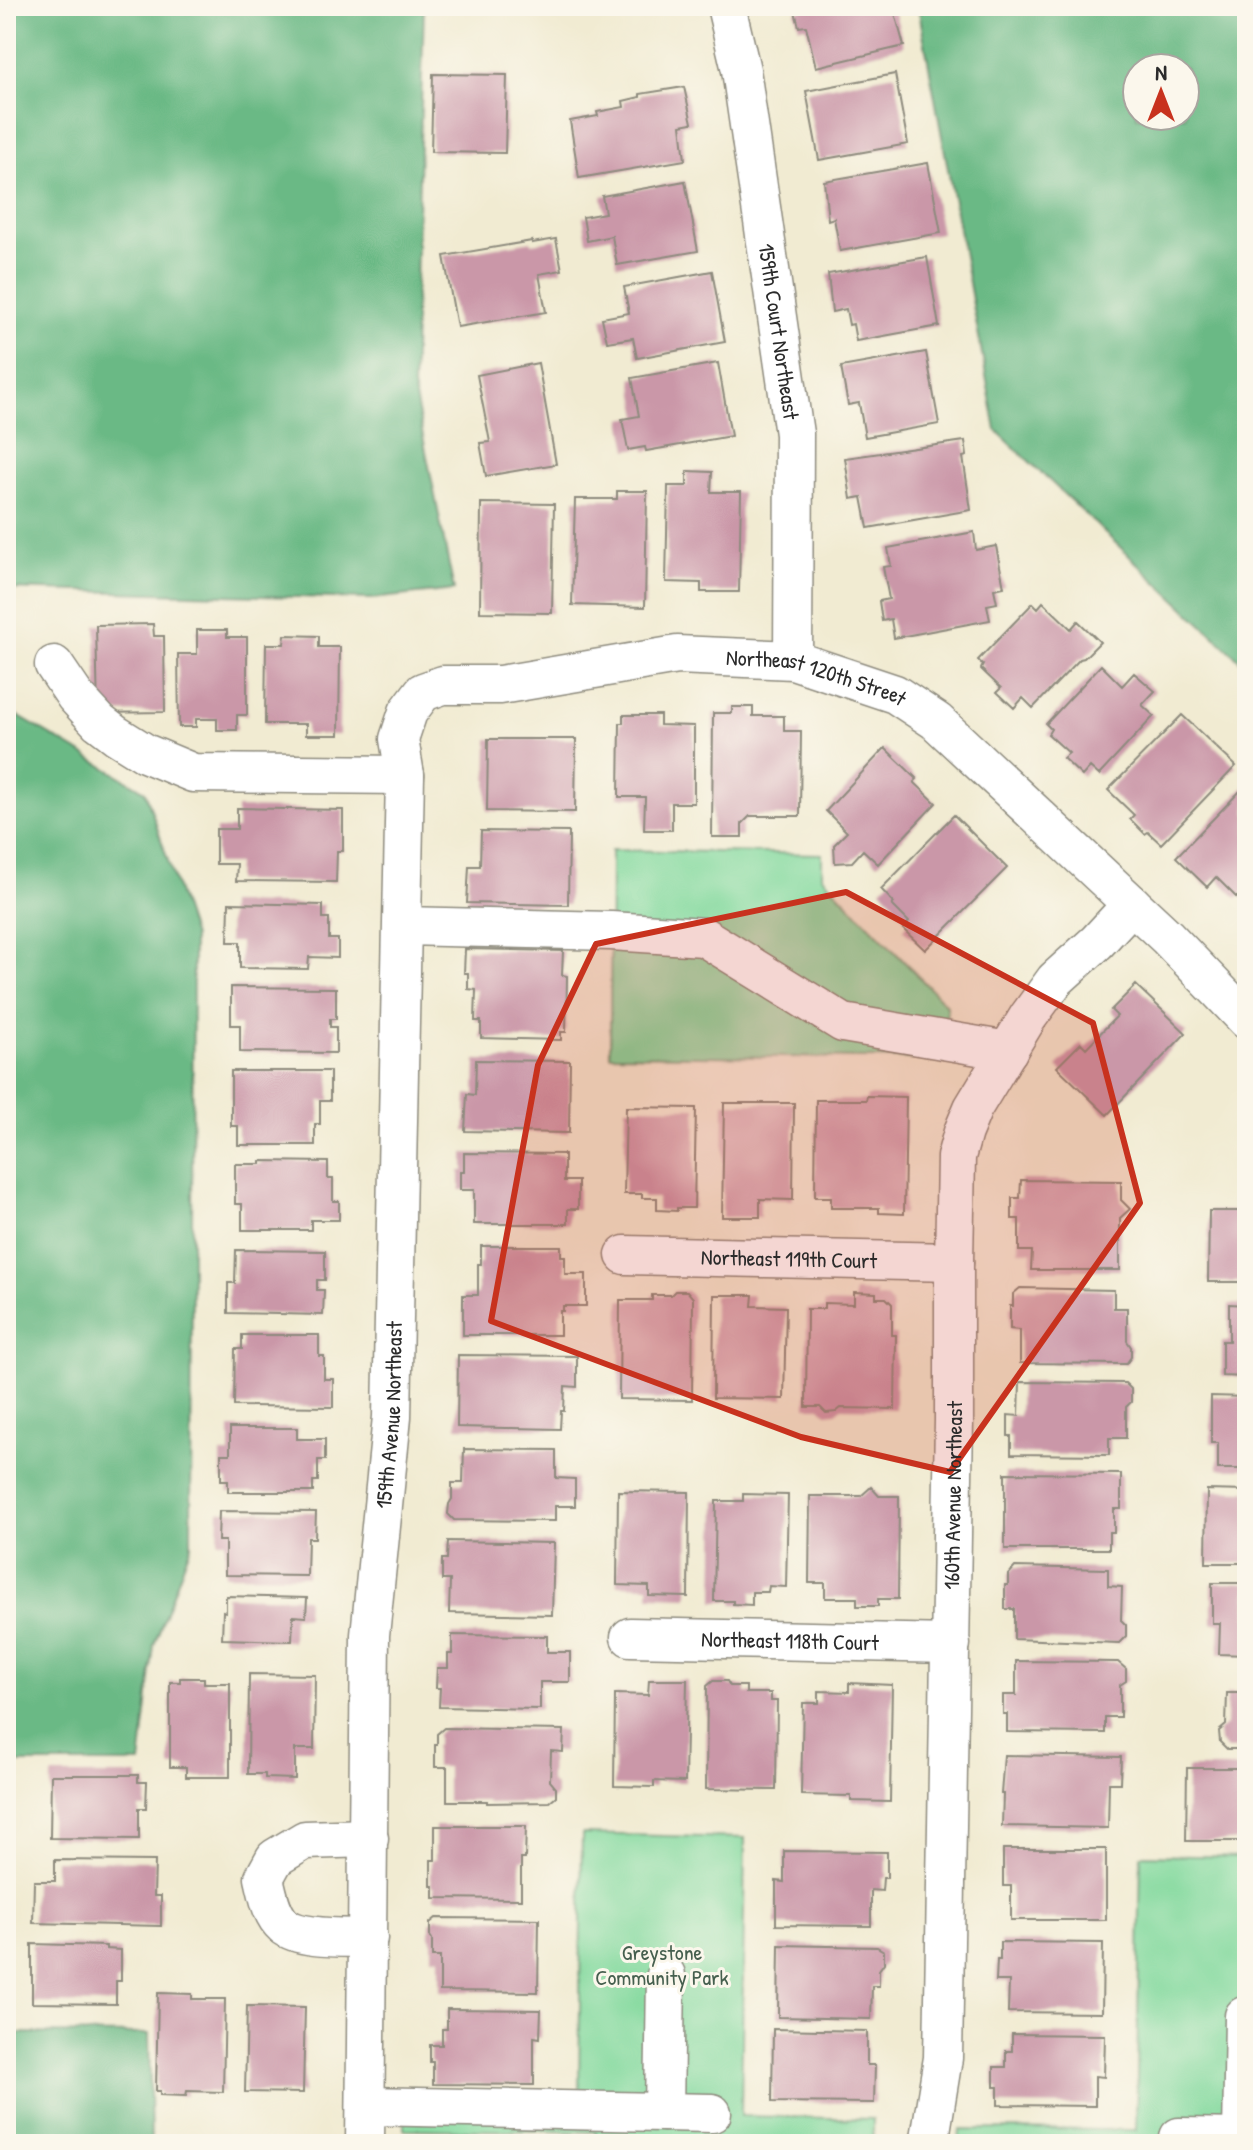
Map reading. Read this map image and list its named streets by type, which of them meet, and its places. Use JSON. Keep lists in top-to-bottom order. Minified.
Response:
{"streets":{"street":["159th Court Northeast","Northeast 120th Street","Northeast 119th Court","159th Avenue Northeast","160th Avenue Northeast","Northeast 118th Court"]},"crossings":[["159th Court Northeast","Northeast 120th Street"],["Northeast 120th Street","159th Avenue Northeast"],["Northeast 120th Street","160th Avenue Northeast"],["Northeast 119th Court","160th Avenue Northeast"],["160th Avenue Northeast","Northeast 118th Court"]],"parks":["Greystone Community Park"],"north":"top"}
